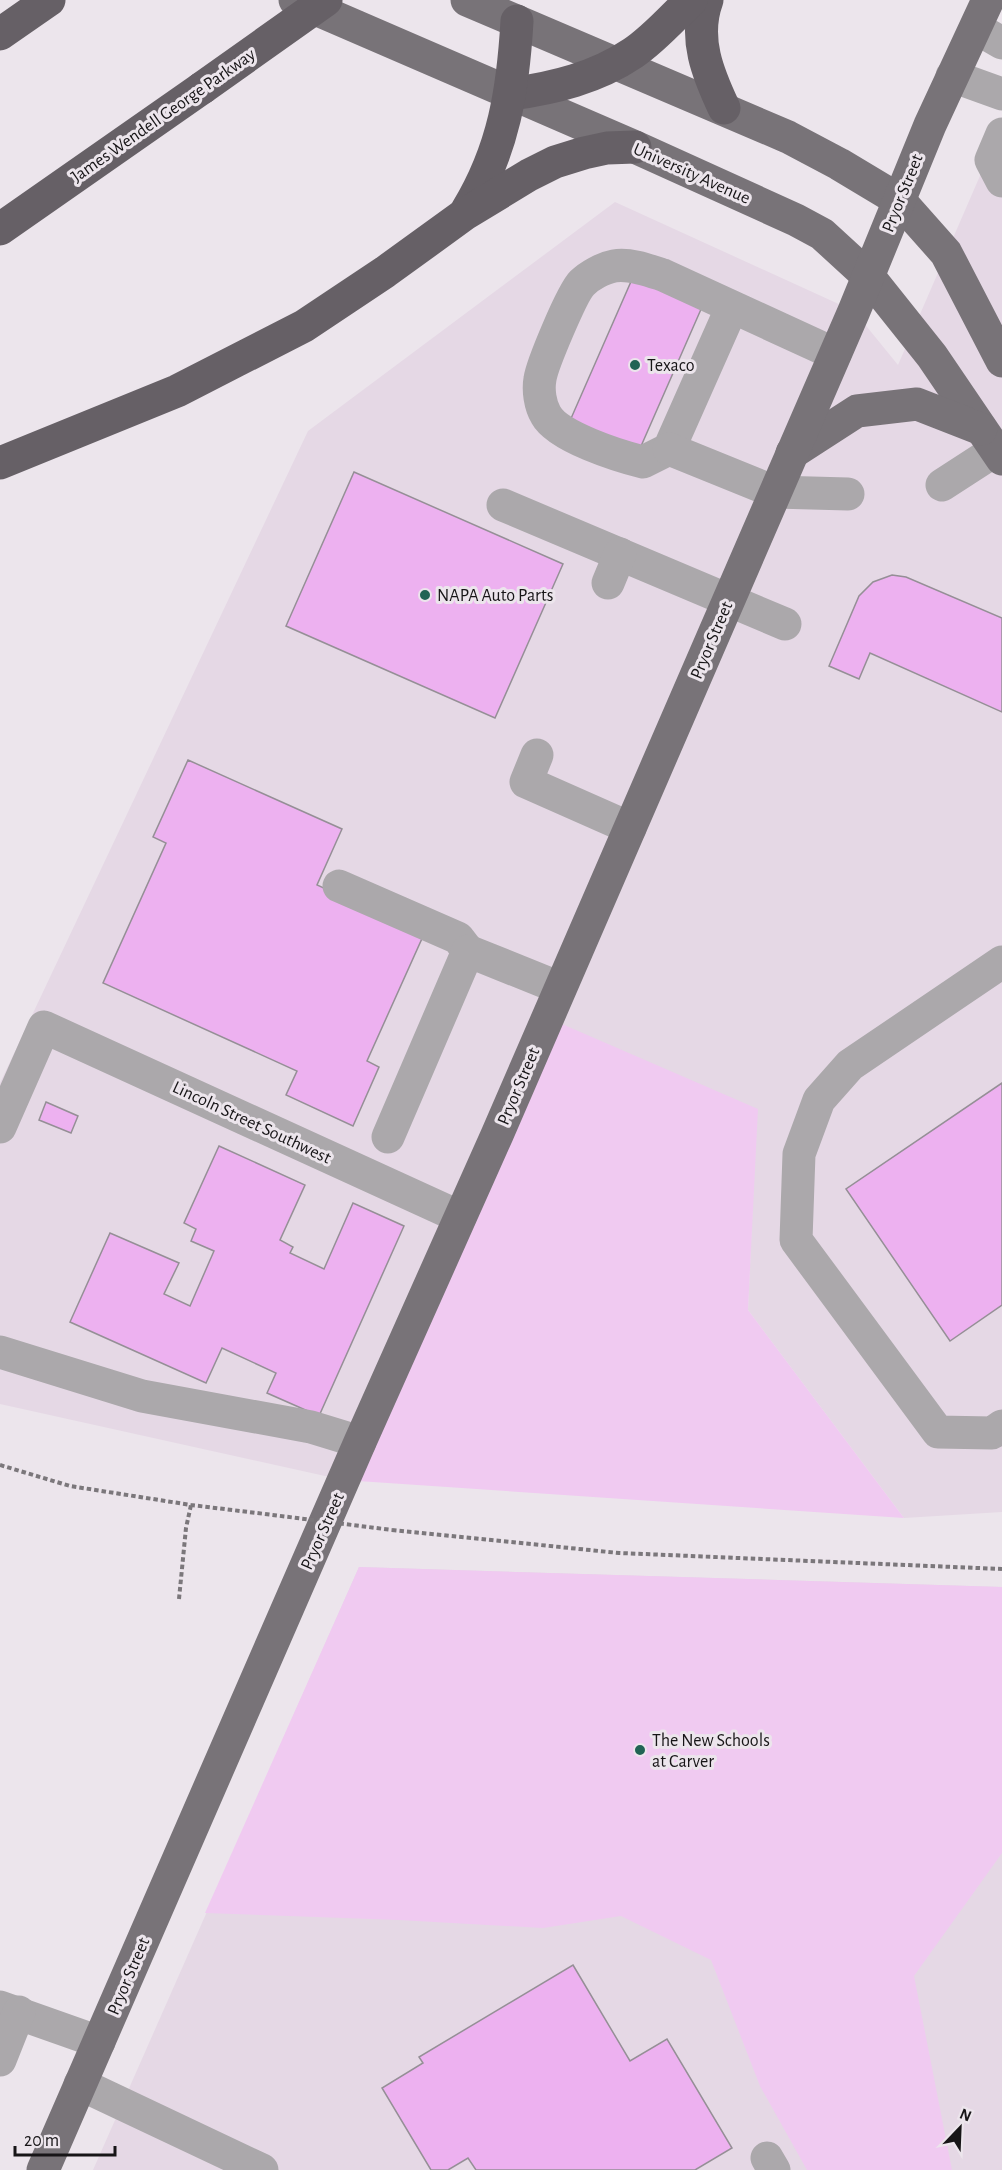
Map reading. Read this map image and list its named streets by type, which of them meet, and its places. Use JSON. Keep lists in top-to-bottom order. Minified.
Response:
{"streets":{"highway":["James Wendell George Parkway"],"main road":["University Avenue","Pryor Street"],"street":["Lincoln Street Southwest"]},"crossings":[["University Avenue","Pryor Street"],["Pryor Street","Lincoln Street Southwest"]],"places":["Texaco","NAPA Auto Parts","The New Schools at Carver"],"scale_bar":"20 m","north":"top right"}
